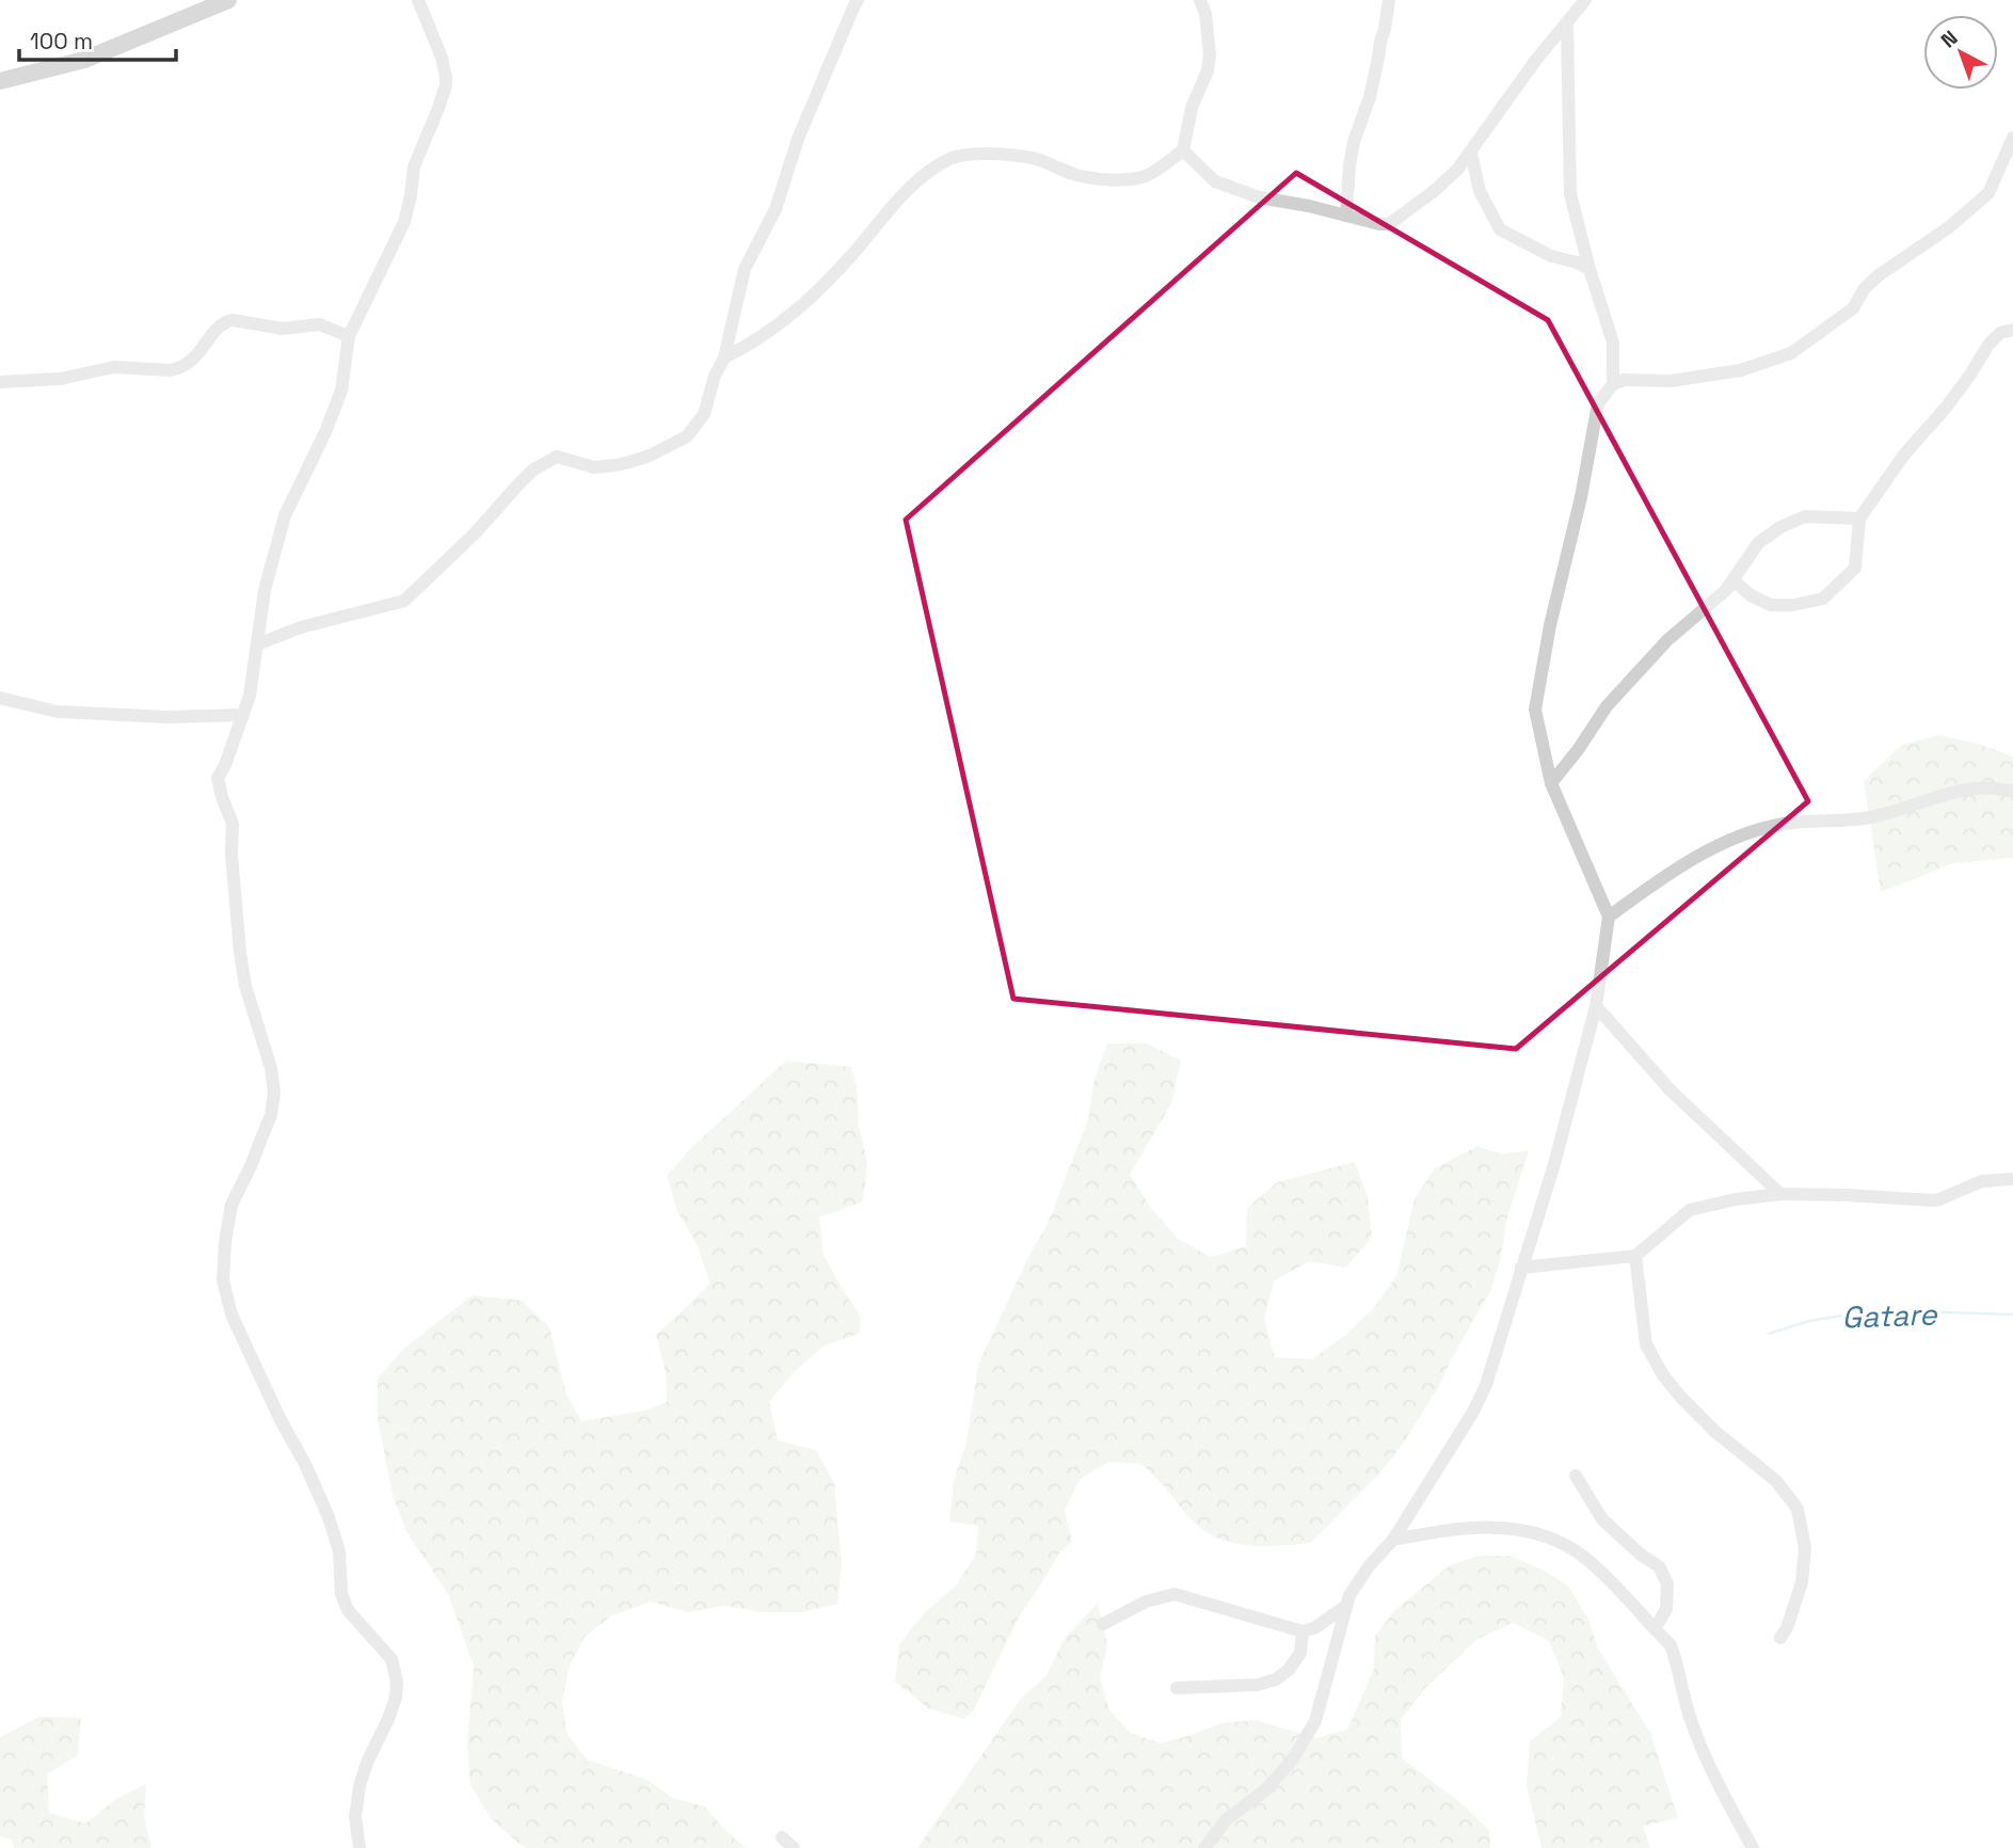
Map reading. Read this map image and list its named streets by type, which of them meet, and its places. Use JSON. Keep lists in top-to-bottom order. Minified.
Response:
{"water":["Gatare"],"scale_bar":"100 m","north":"top left"}
